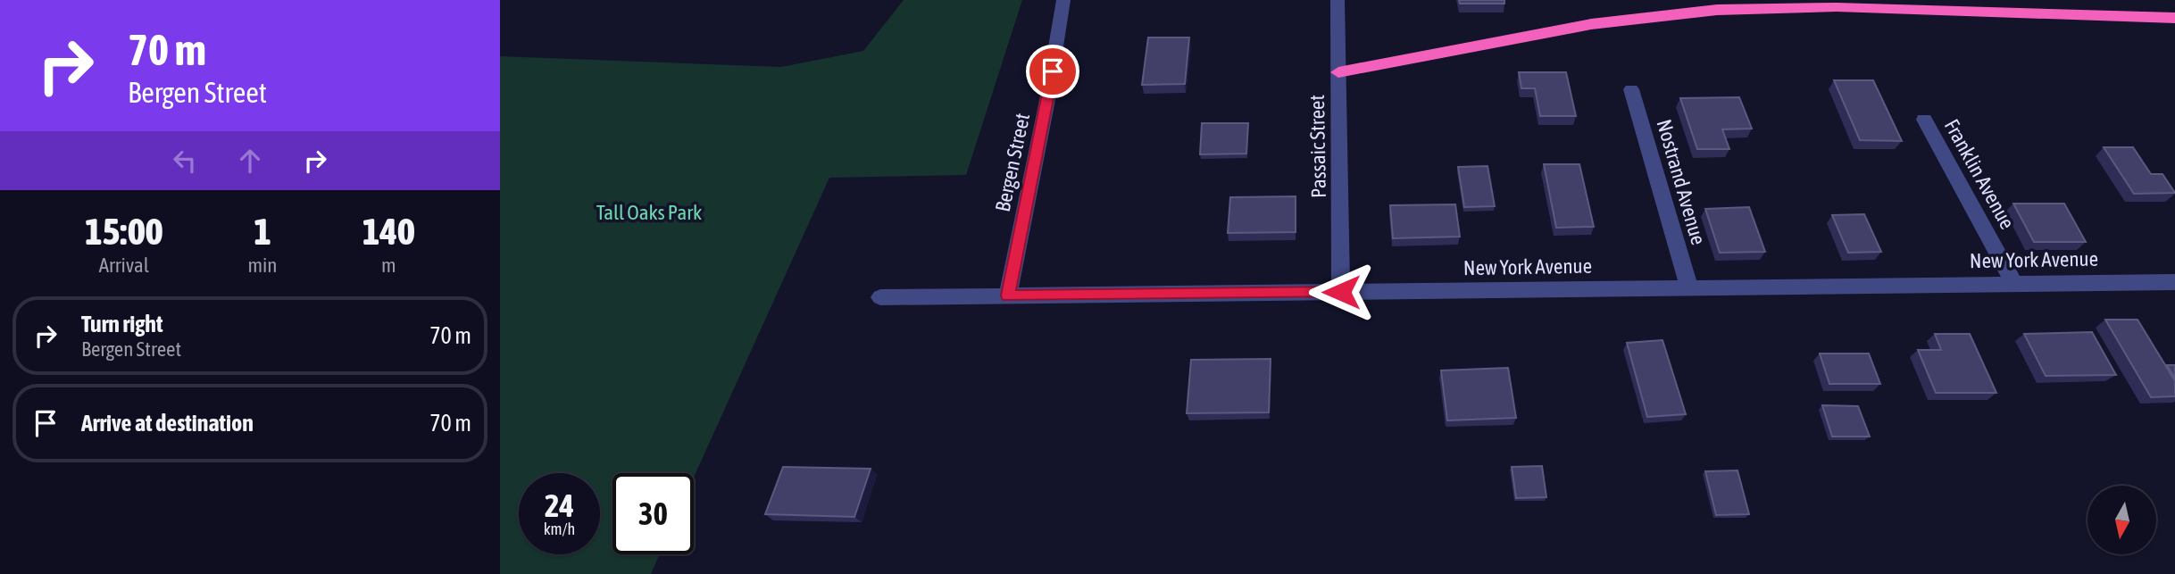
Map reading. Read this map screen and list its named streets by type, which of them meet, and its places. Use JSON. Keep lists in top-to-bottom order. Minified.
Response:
{"streets":{"street":["Passaic Street","Bergen Street","Franklin Avenue","Nostrand Avenue","New York Avenue"]},"crossings":[["Passaic Street","New York Avenue"],["Bergen Street","New York Avenue"],["Franklin Avenue","New York Avenue"],["Nostrand Avenue","New York Avenue"]],"parks":["Tall Oaks Park"],"north":"bottom","page":{"turn":["70 m","Bergen Street"],"eta":["15:00","Arrival","1","min","140","m"],"list":[{"name":"Turn right","note":"Bergen Street","value":"70 m"},{"name":"Arrive at destination","value":"70 m"}],"speed":"24 km/h","limit":"30"}}
